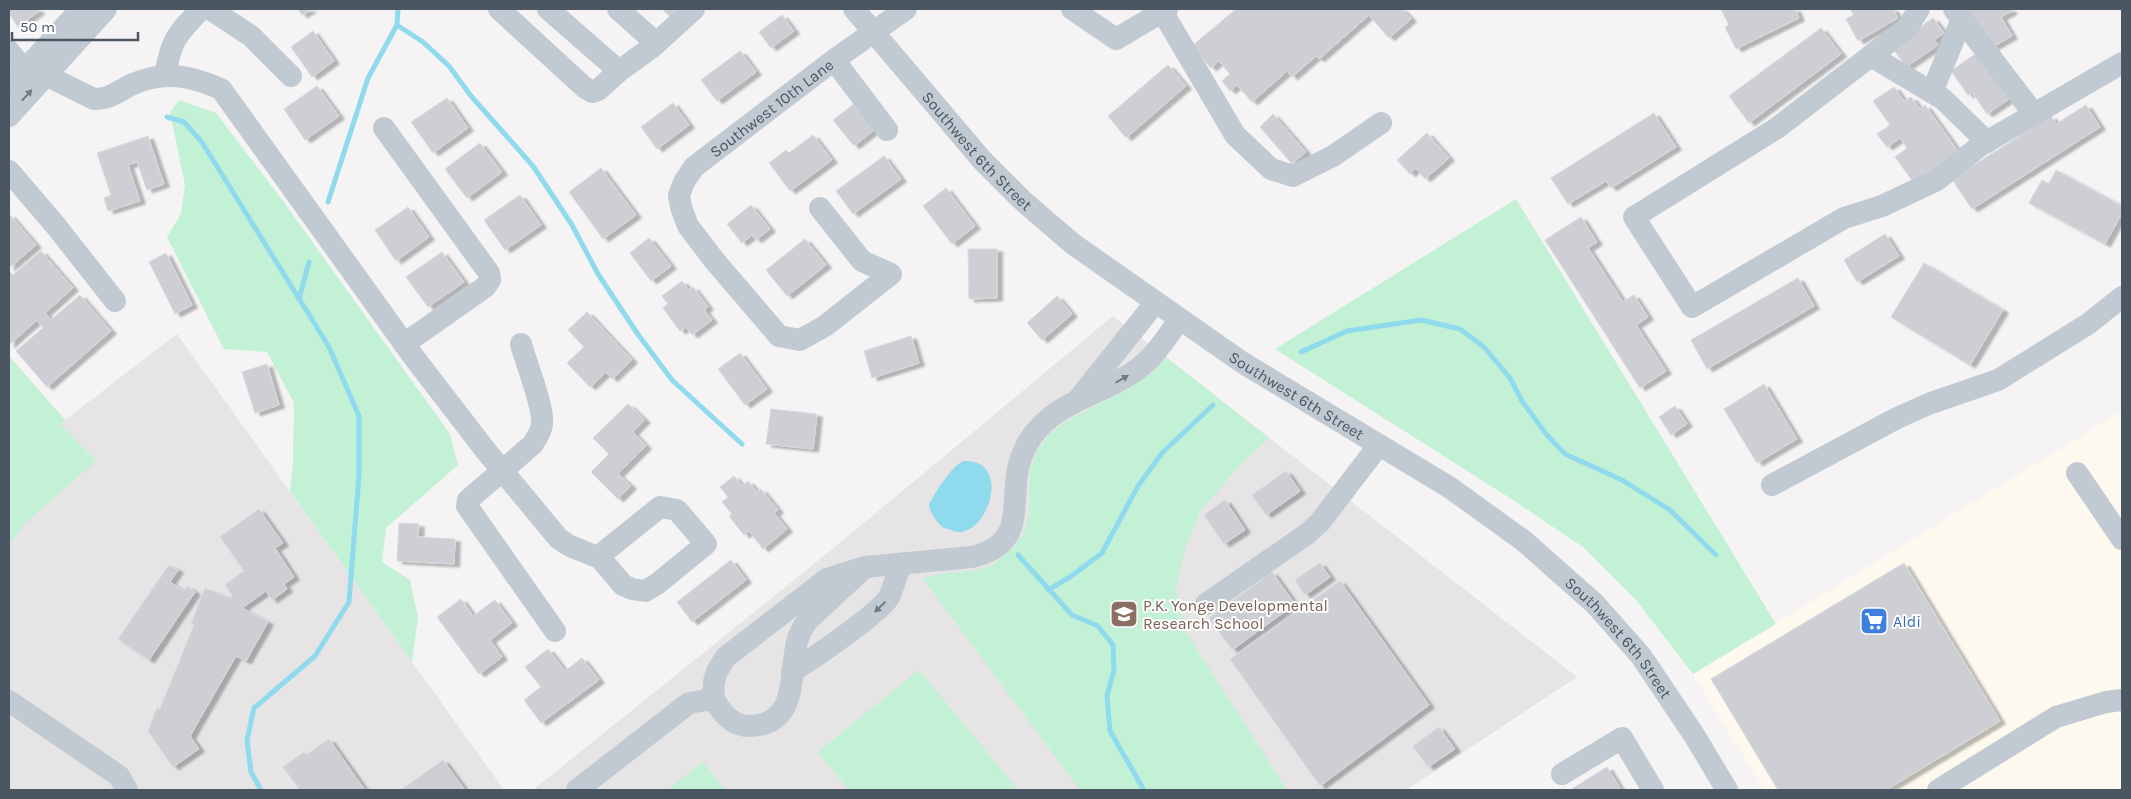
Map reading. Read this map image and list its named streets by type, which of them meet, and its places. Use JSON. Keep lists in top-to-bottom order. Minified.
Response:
{"streets":{"street":["Southwest 10th Lane","Southwest 6th Street"]},"crossings":[["Southwest 10th Lane","Southwest 6th Street"]],"places":{"school or university":["P.K. Yonge Developmental Research School"],"supermarket":["Aldi"]},"scale_bar":"50 m"}
